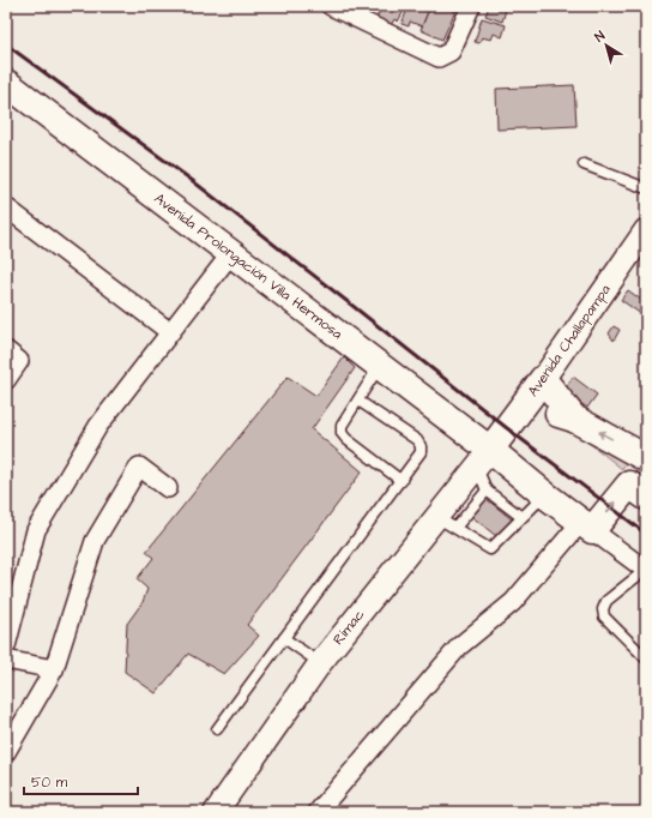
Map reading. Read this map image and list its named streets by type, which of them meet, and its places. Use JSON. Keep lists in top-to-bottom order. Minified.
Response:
{"streets":{"main road":["Avenida Prolongación Villa Hermosa","Avenida Challapampa"],"street":["Rímac"]},"crossings":[["Avenida Prolongación Villa Hermosa","Avenida Challapampa"],["Avenida Prolongación Villa Hermosa","Rímac"],["Avenida Challapampa","Rímac"]],"scale_bar":"50 m","north":"top left"}
